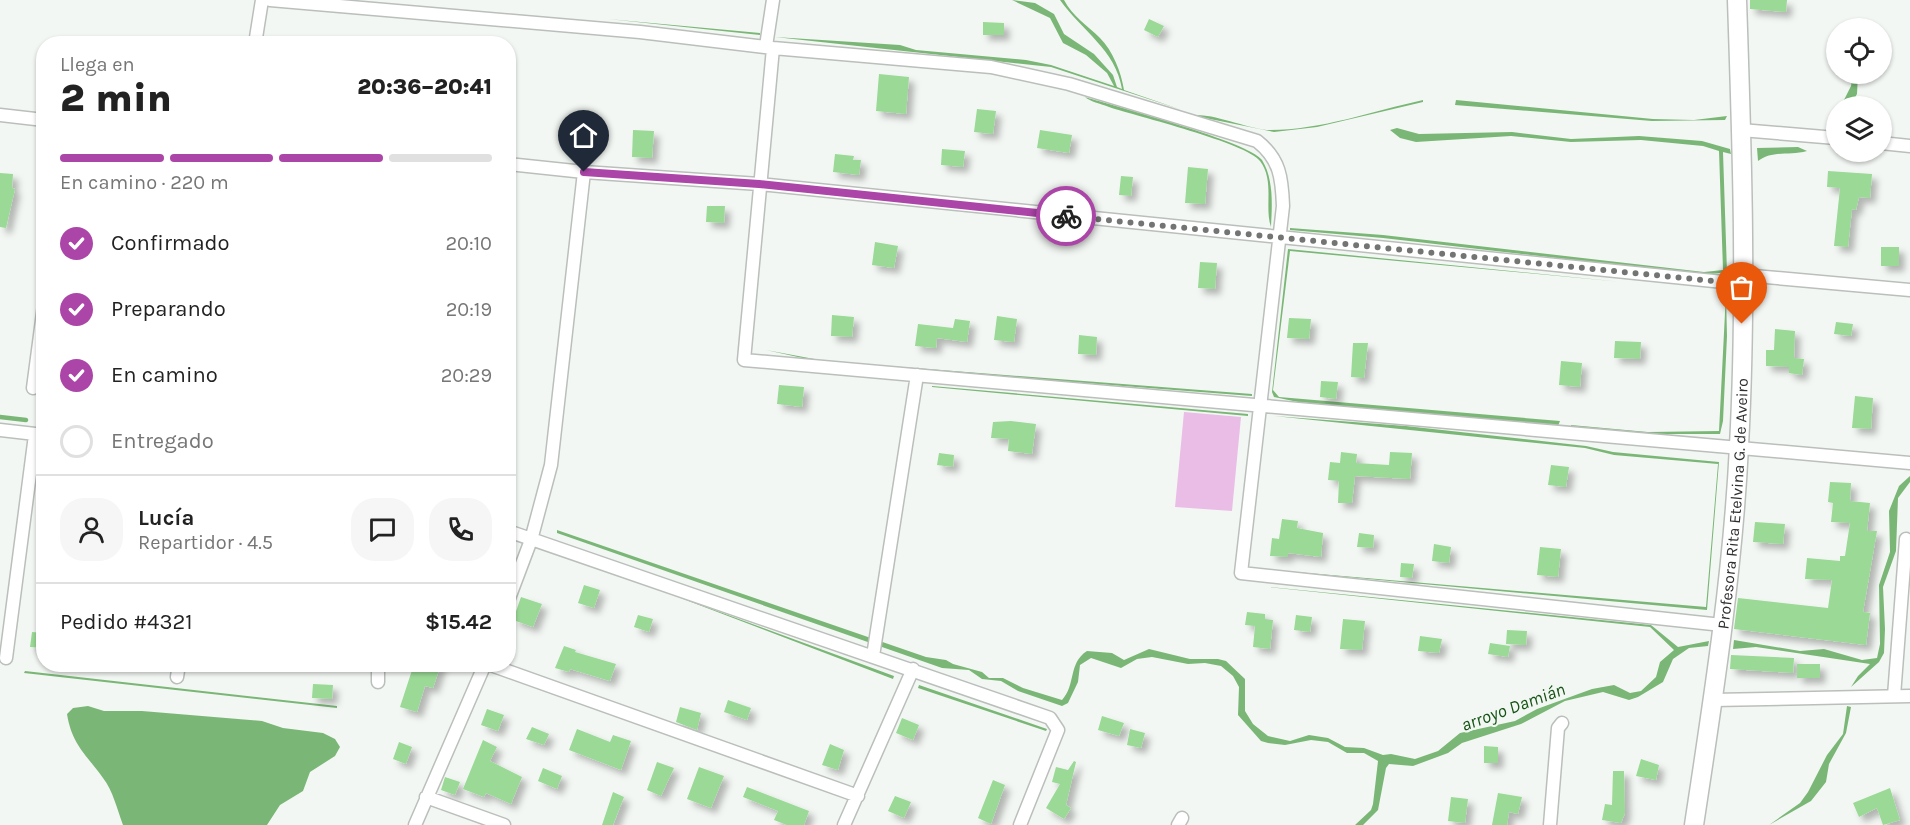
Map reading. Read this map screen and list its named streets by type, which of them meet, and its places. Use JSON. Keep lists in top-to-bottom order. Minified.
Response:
{"streets":{"street":["Profesora Rita Etelvina G. de Aveiro"]},"water":["arroyo Damián"],"page":{"heading":["2 min","Llega en","20:36–20:41"],"panel":["Lucía","Repartidor · 4.5","Pedido #4321","$15.42"],"bar":"En camino · 220 m","list":[["Confirmado","20:10"],["Preparando","20:19"],["En camino","20:29"],"Entregado"]}}
